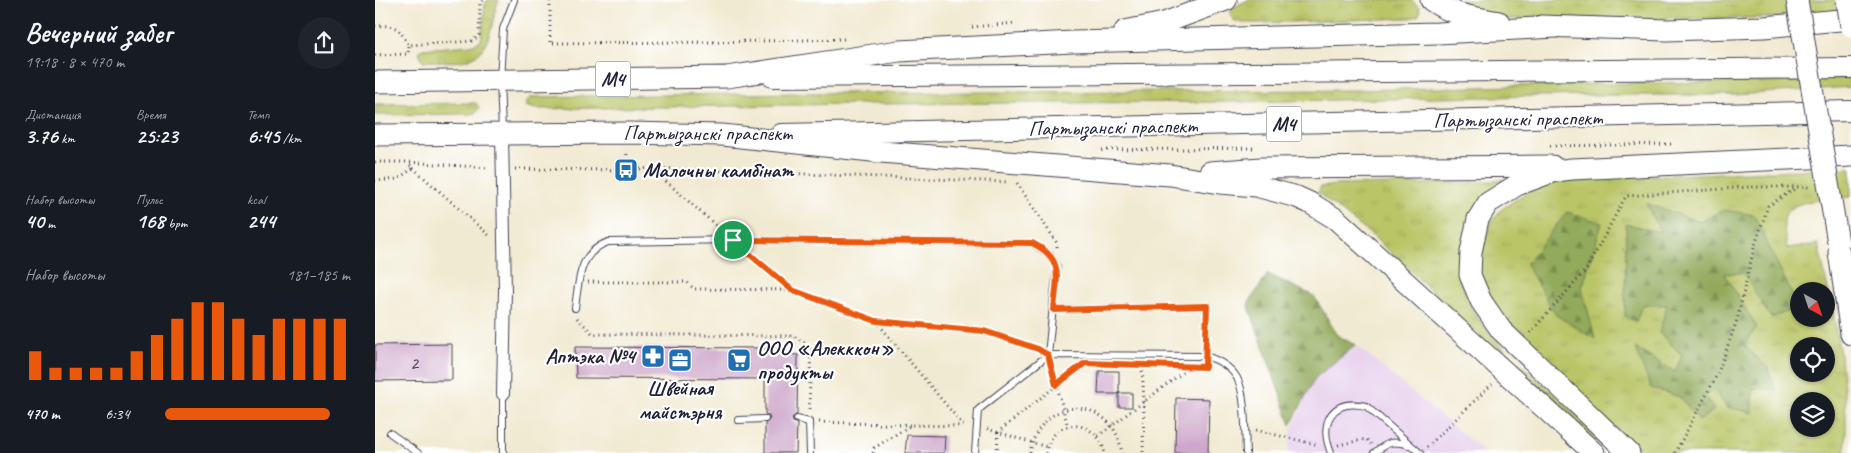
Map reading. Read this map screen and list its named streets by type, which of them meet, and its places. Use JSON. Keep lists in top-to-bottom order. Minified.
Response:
{"streets":{"highway":["М4","Партызанскі праспект"]},"places":{"bus stop":["Малочны камбінат"],"pharmacy":["Аптэка №4"],"office":["Швейная майстэрня"],"supermarket":["ООО «Алекккон» продукты"]},"house_numbers":["2"],"north":"bottom right","page":{"heading":["Вечерний забег","19:18 · 8 × 470 m"],"stats":[["Дистанция","3.76 km"],["Время","25:23"],["Темп","6:45 /km"],["Набор высоты","40 m"],["Пульс","168 bpm"],["kcal","244"]],"chart":["Набор высоты","181–185 m"],"list":[{"name":"470 m","note":"6:34"}]}}
